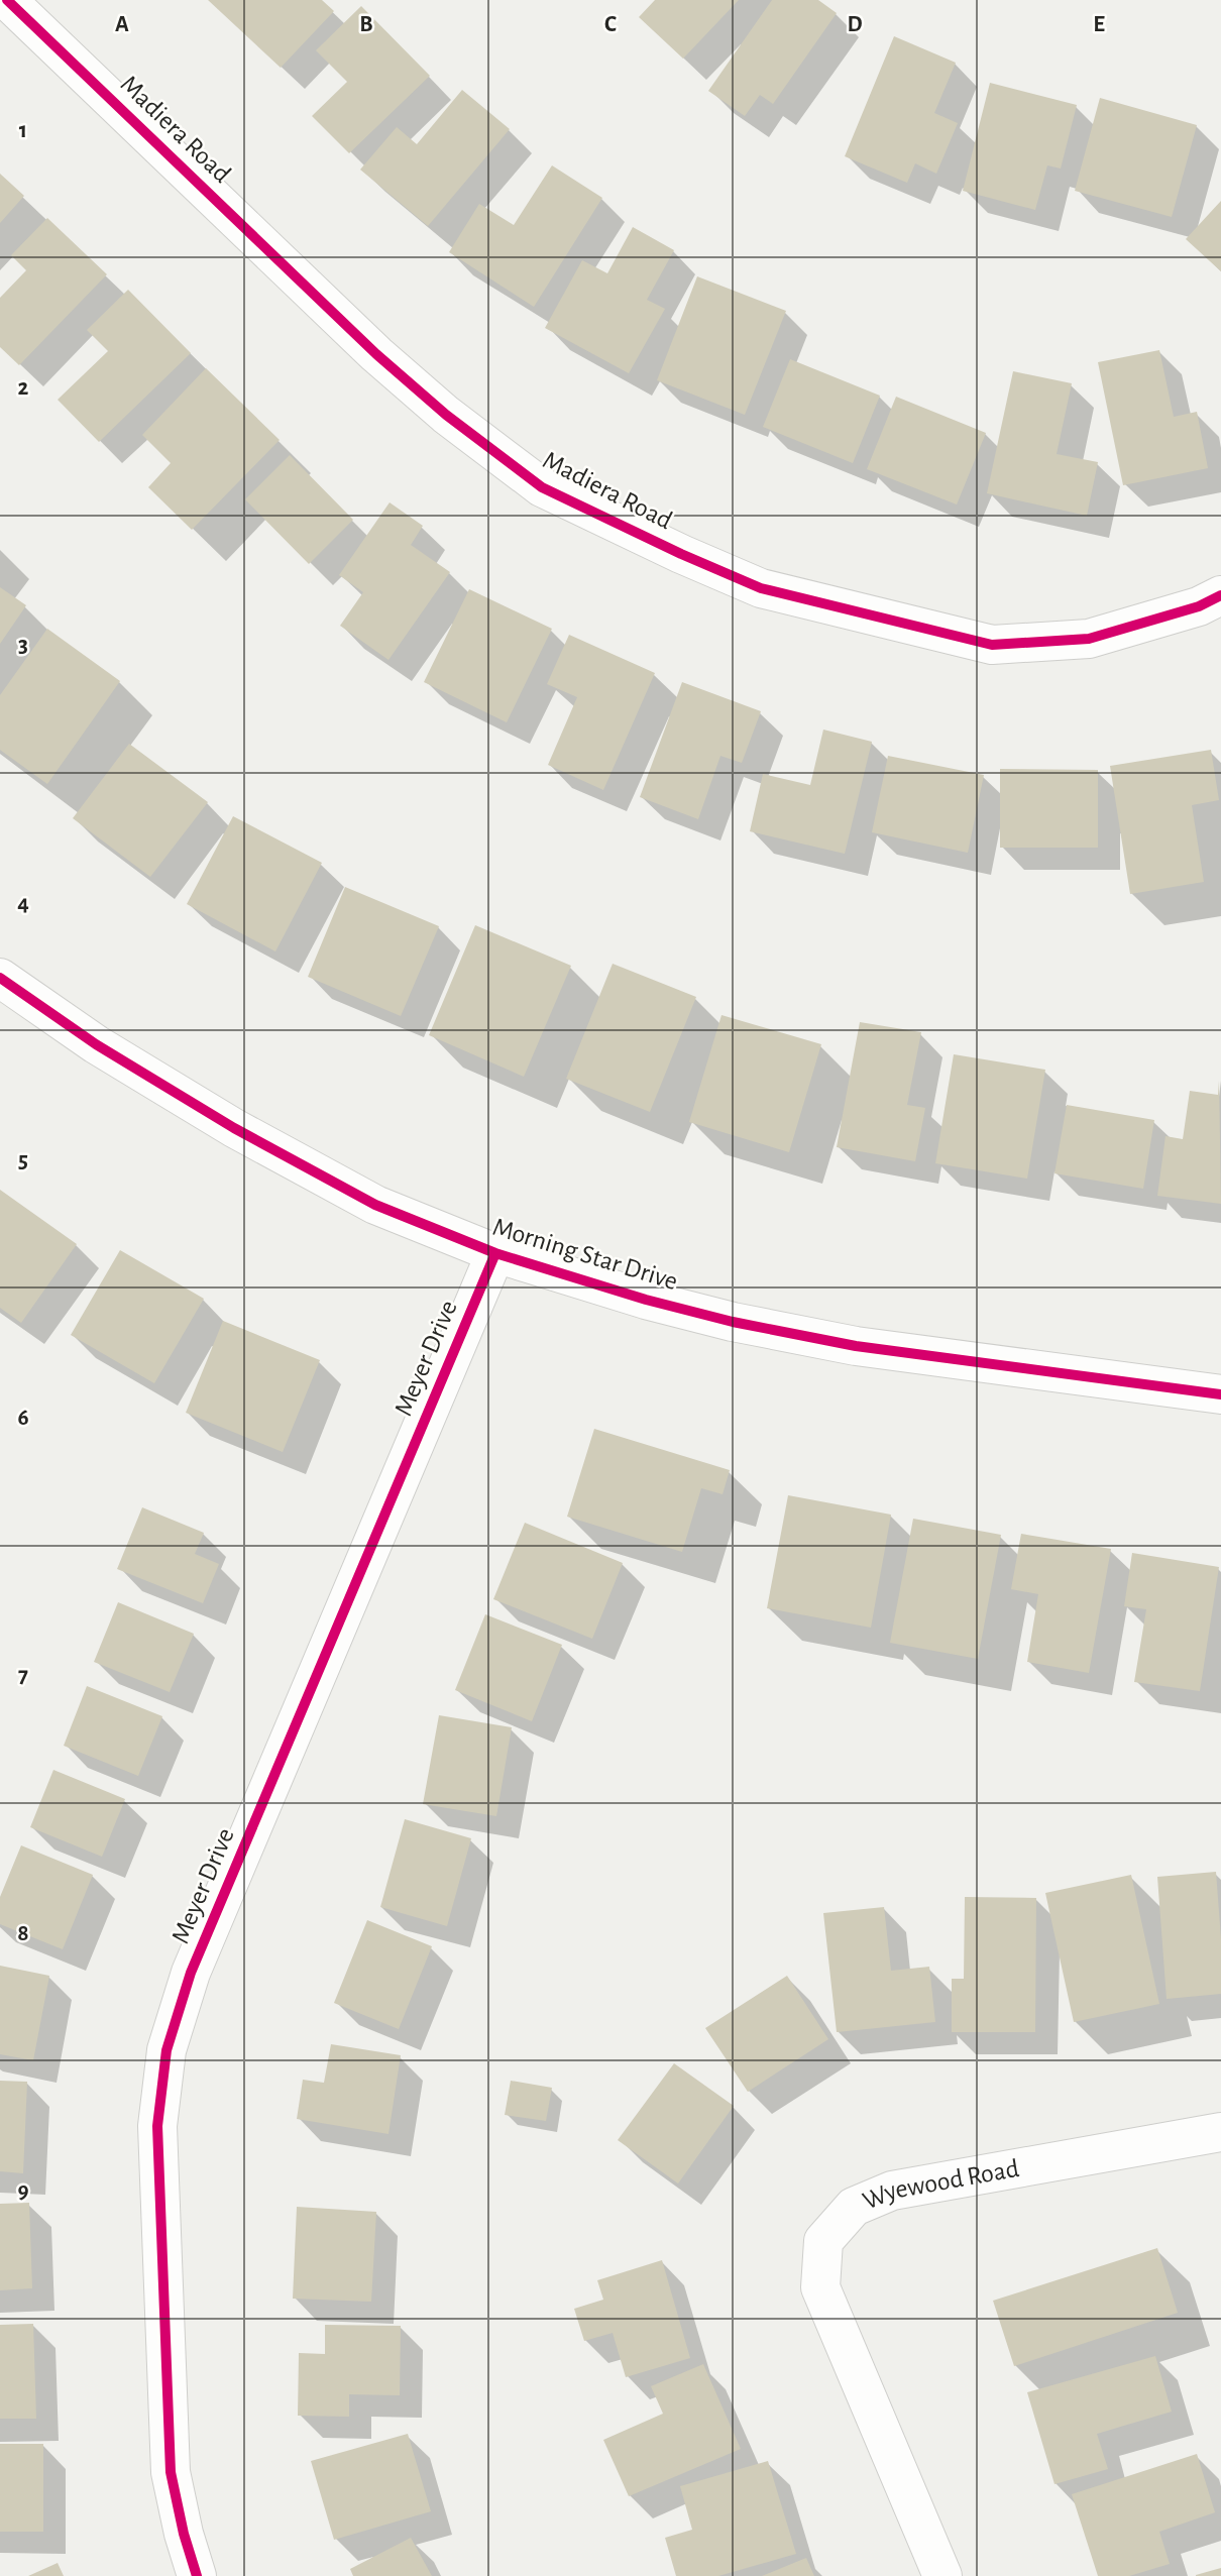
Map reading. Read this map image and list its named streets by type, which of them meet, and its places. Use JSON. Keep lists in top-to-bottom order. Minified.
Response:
{"streets":{"street":["Madiera Road","Morning Star Drive","Meyer Drive","Wyewood Road"]},"crossings":[["Morning Star Drive","Meyer Drive"]],"grid":{"columns":["A","B","C","D","E"],"rows":["1","2","3","4","5","6","7","8","9"]}}
